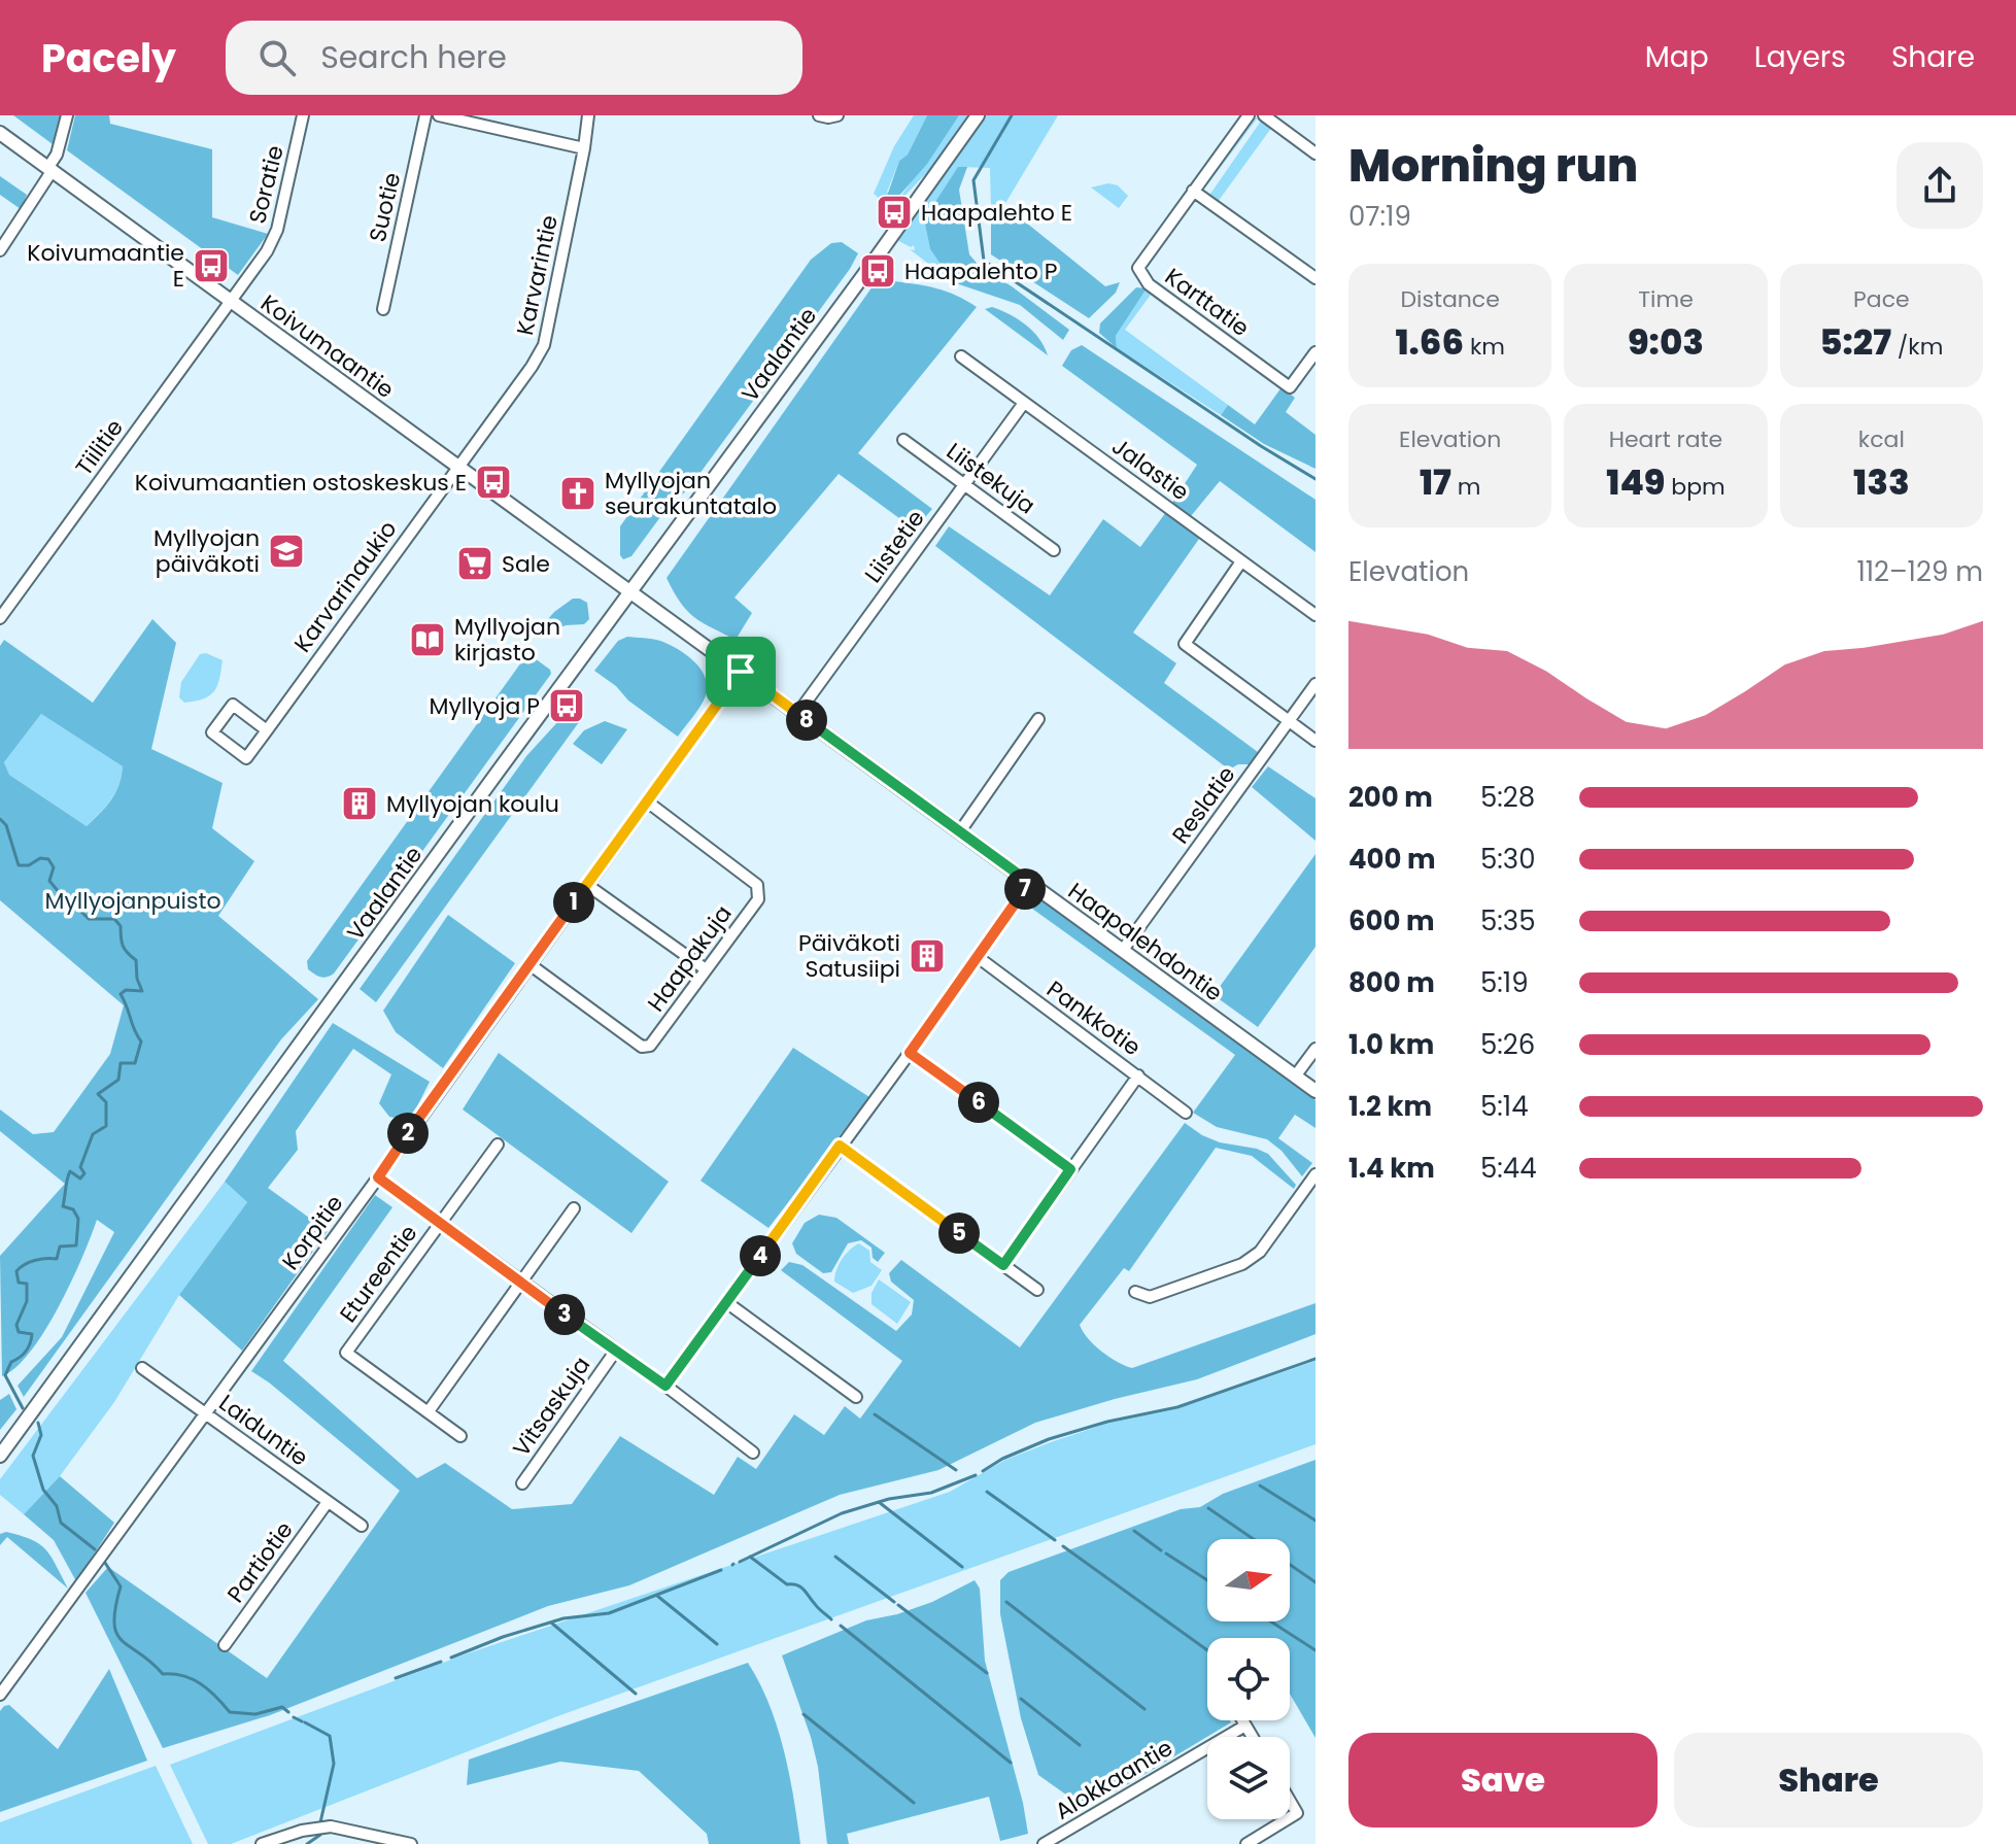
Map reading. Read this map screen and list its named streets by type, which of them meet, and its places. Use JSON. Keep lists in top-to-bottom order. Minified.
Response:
{"streets":{"street":["Soratie","Suotie","Karvarintie","Karttatie","Koivumaantie","Vaalantie","Tiilitie","Jalastie","Liistekuja","Liistetie","Karvarinaukio","Reslatie","Haapalehdontie","Haapakuja","Pankkotie","Korpitie","Etureentie","Vitsaskuja","Laiduntie","Partiotie","Alokkaantie"]},"crossings":[["Soratie","Koivumaantie"],["Soratie","Tiilitie"],["Karvarintie","Koivumaantie"],["Karvarintie","Karvarinaukio"],["Koivumaantie","Vaalantie"],["Koivumaantie","Tiilitie"],["Koivumaantie","Karvarinaukio"],["Koivumaantie","Haapalehdontie"],["Vaalantie","Haapalehdontie"],["Jalastie","Liistetie"],["Liistekuja","Liistetie"],["Liistetie","Haapalehdontie"],["Reslatie","Haapalehdontie"],["Haapalehdontie","Korpitie"],["Haapakuja","Korpitie"],["Korpitie","Laiduntie"],["Laiduntie","Partiotie"]],"parks":["Myllyojanpuisto"],"places":{"bus stop":["Haapalehto E","Koivumaantie E","Haapalehto P","Koivumaantien ostoskeskus E","Myllyoja P"],"church":["Myllyojan seurakuntatalo"],"school or university":["Myllyojan päiväkoti"],"supermarket":["Sale"],"library":["Myllyojan kirjasto"],"building":["Myllyojan koulu","Päiväkoti Satusiipi"]},"north":"right","page":{"header":"Pacely","search":"Search here","nav":["Map","Layers","Share"],"heading":["Morning run","07:19"],"stats":[["Distance","1.66 km"],["Time","9:03"],["Pace","5:27 /km"],["Elevation","17 m"],["Heart rate","149 bpm"],["kcal","133"]],"chart":["Elevation","112–129 m"],"pins":["8","7","1","6","2","5","4","3"],"list":[{"name":"200 m","note":"5:28"},{"name":"400 m","note":"5:30"},{"name":"600 m","note":"5:35"},{"name":"800 m","note":"5:19"},{"name":"1.0 km","note":"5:26"},{"name":"1.2 km","note":"5:14"},{"name":"1.4 km","note":"5:44"}],"buttons":["Save","Share"]}}
